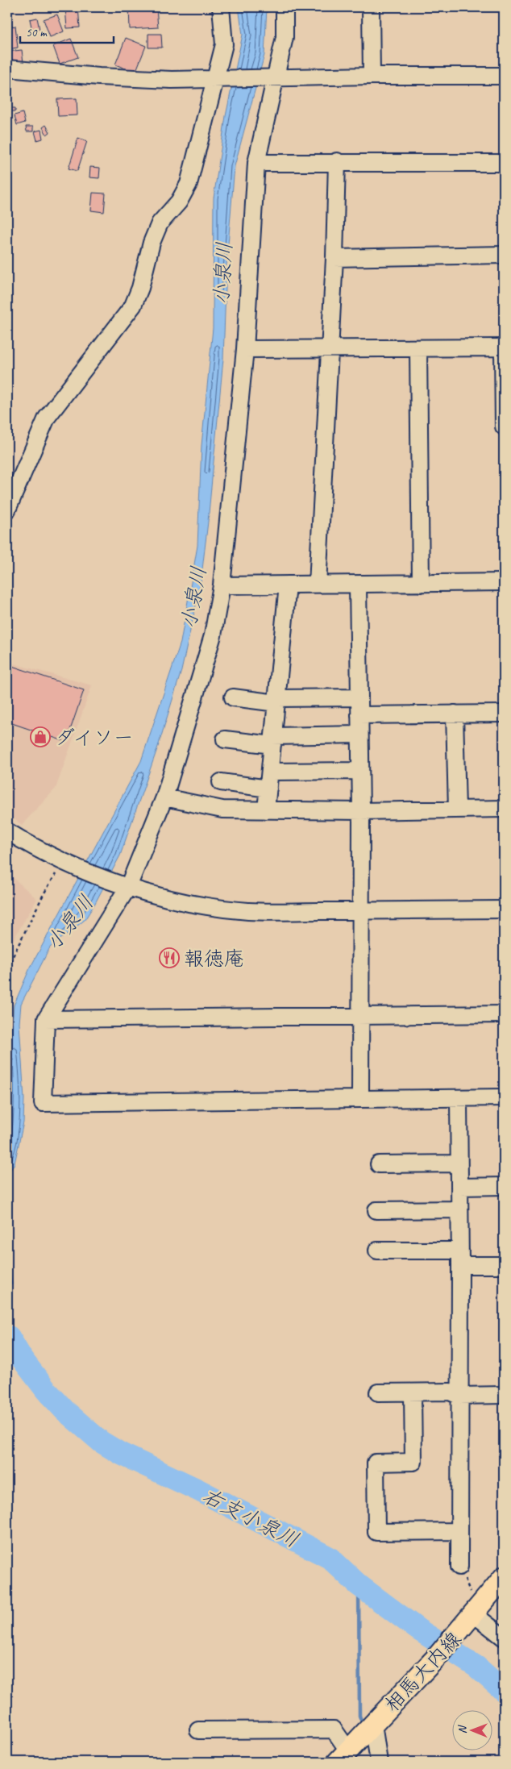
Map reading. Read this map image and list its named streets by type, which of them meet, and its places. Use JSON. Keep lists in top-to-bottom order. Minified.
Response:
{"streets":{"main road":["相馬大内線"]},"water":["小泉川","右支小泉川"],"places":{"shop":["ダイソー"],"restaurant":["報徳庵"]},"scale_bar":"50 m","north":"left"}
